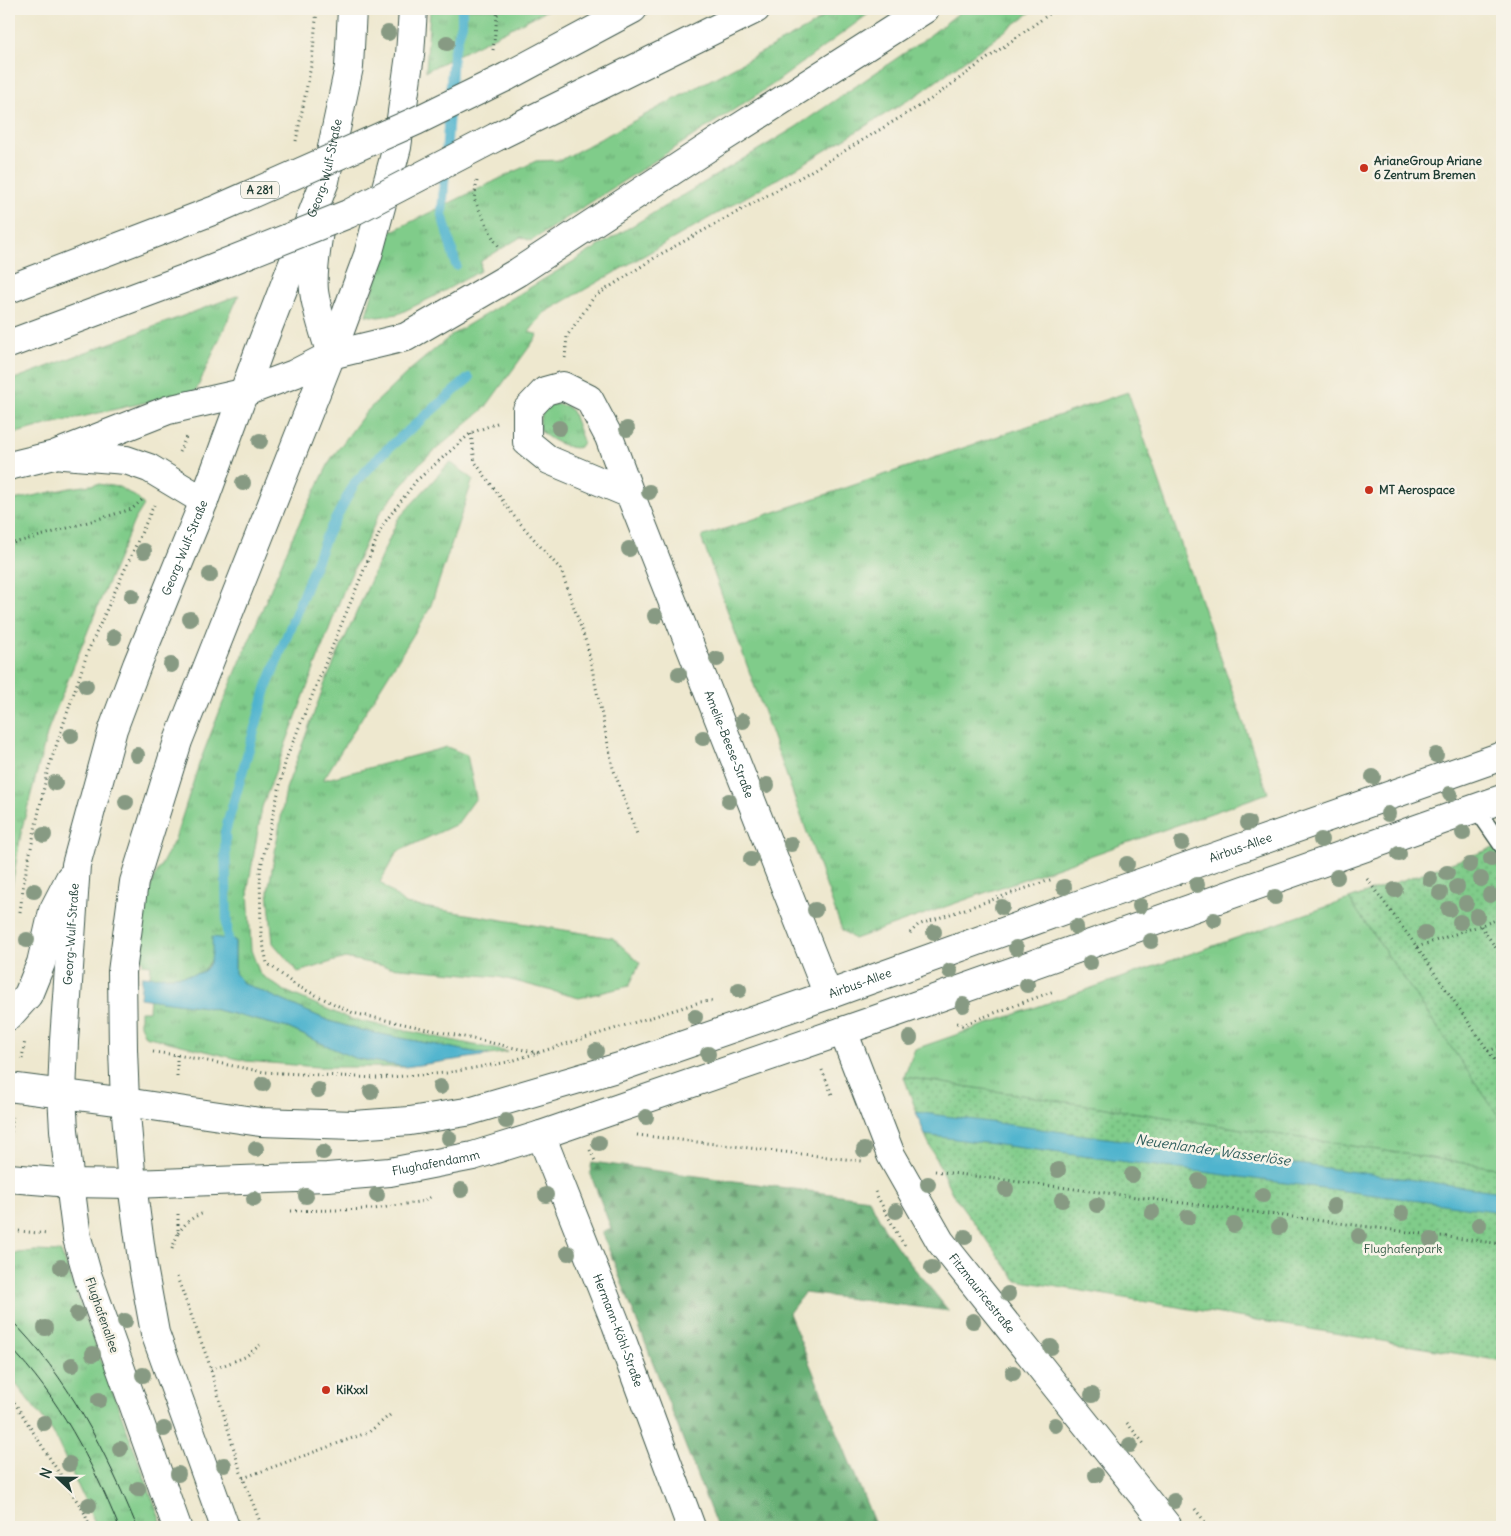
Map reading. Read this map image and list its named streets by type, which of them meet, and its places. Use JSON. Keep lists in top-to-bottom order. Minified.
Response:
{"streets":{"main road":["Georg-Wulf-Straße","A 281","Amelie-Beese-Straße","Airbus-Allee","Flughafendamm","Fitzmauricestraße","Flughafenallee","Hermann-Köhl-Straße"]},"crossings":[["Georg-Wulf-Straße","Flughafenallee"],["Amelie-Beese-Straße","Airbus-Allee"],["Airbus-Allee","Flughafendamm"],["Airbus-Allee","Fitzmauricestraße"],["Flughafendamm","Fitzmauricestraße"],["Flughafendamm","Flughafenallee"],["Flughafendamm","Hermann-Köhl-Straße"]],"water":["Neuenlander Wasserlöse"],"parks":["Flughafenpark"],"places":["ArianeGroup Ariane 6 Zentrum Bremen","MT Aerospace","KiKxxl"],"north":"left"}
